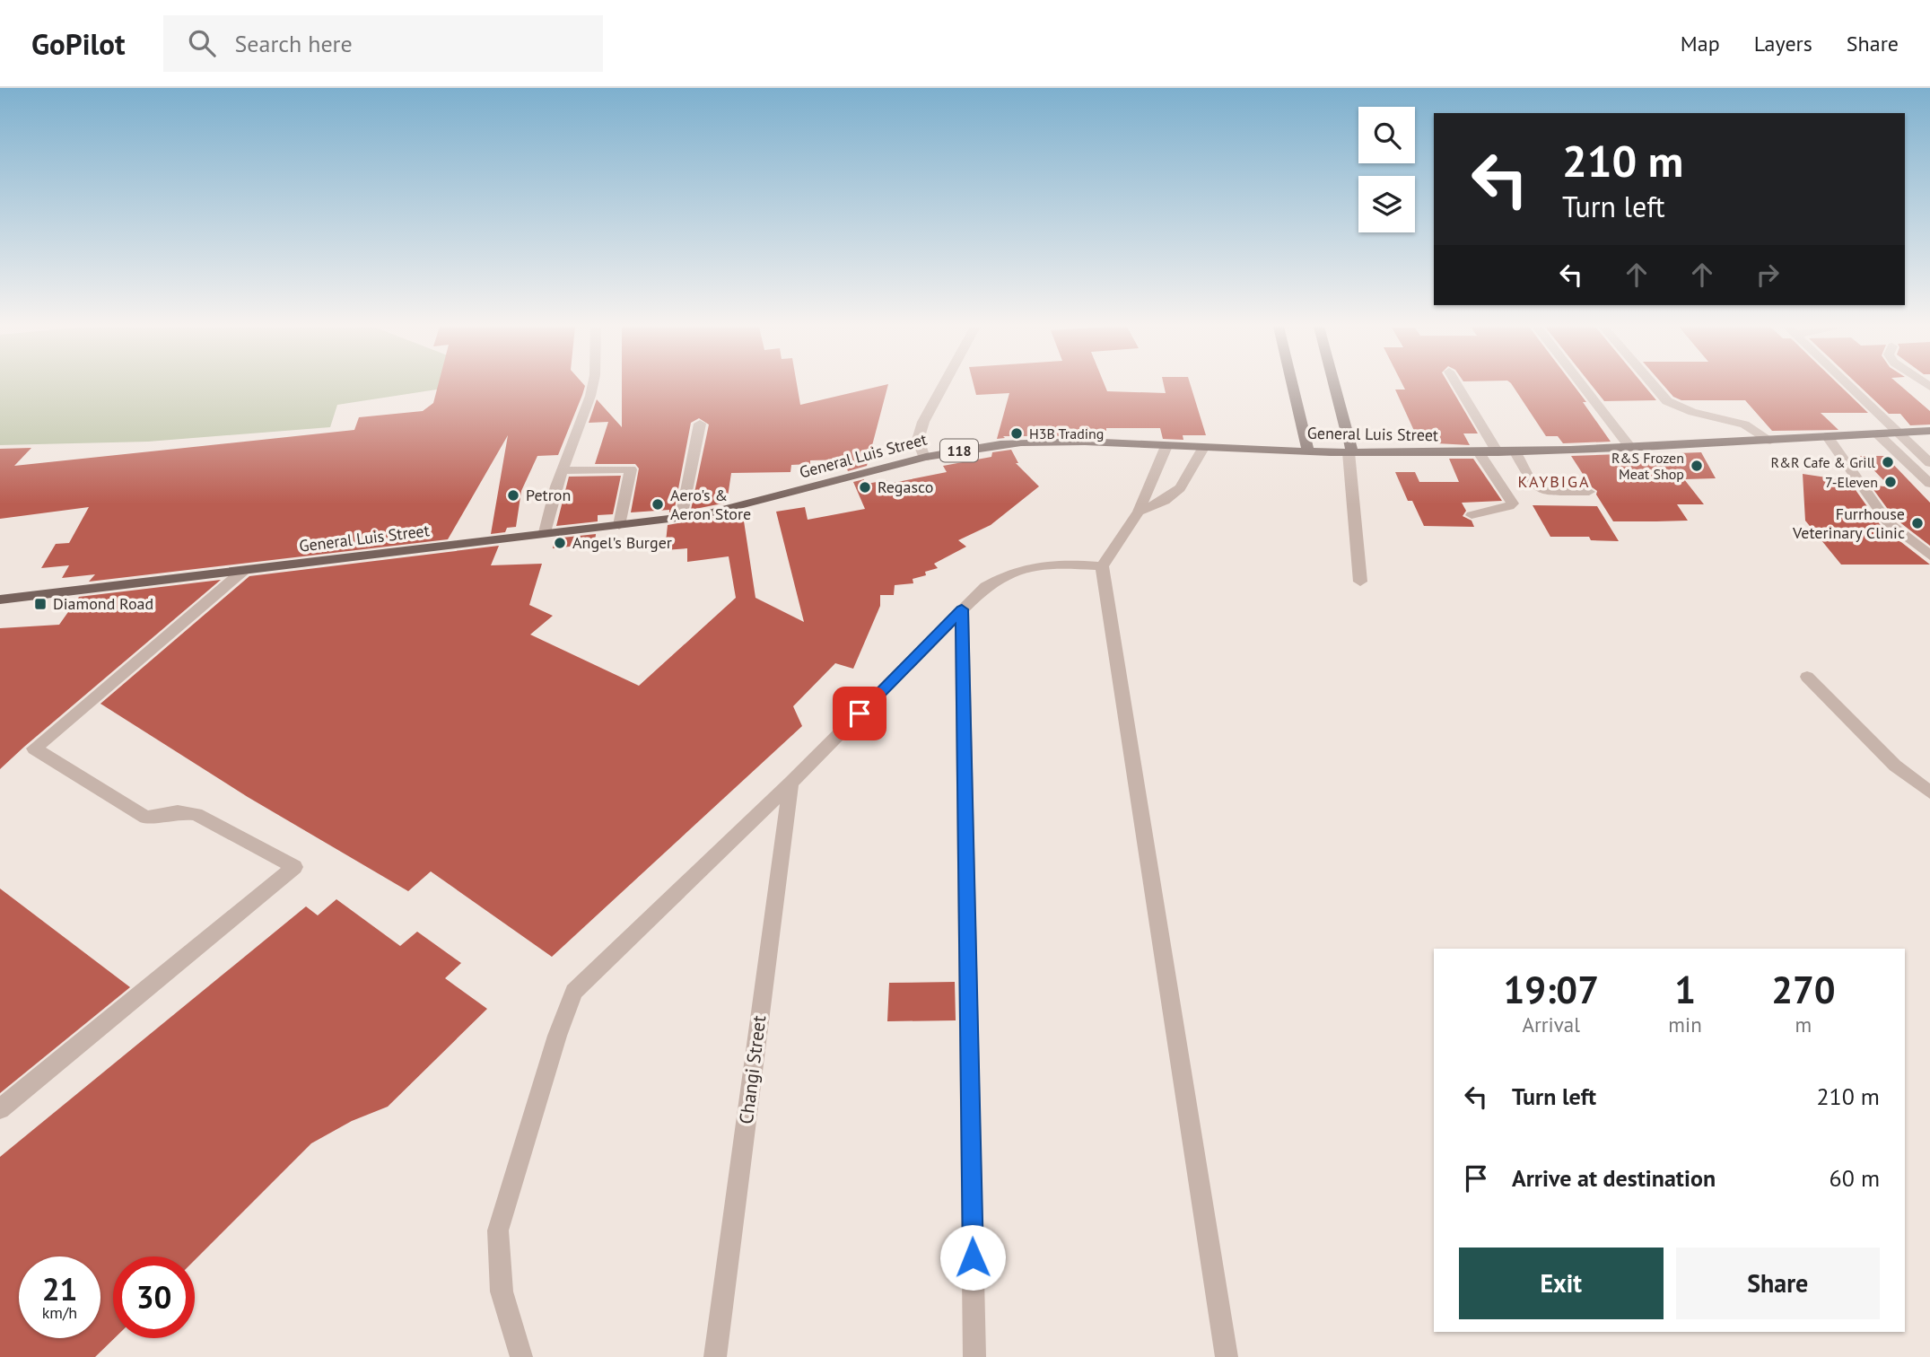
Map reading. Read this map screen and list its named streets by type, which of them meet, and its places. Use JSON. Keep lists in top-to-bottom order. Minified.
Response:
{"streets":{"main road":["General Luis Street","118"],"street":["Changi Street"]},"districts":["KAYBIGA"],"places":{"other":["H3B Trading","R&R Cafe & Grill","R&S Frozen Meat Shop","7-Eleven","Regasco","Petron","Aero's & Aeron Store","Furrhouse Veterinary Clinic","Angel's Burger"],"transit":["Diamond Road"]},"page":{"header":"GoPilot","search":"Search here","nav":["Map","Layers","Share"],"turn":["210 m","Turn left"],"eta":["19:07","Arrival","1","min","270","m"],"list":[{"name":"Turn left","value":"210 m"},{"name":"Arrive at destination","value":"60 m"}],"buttons":["Exit","Share"],"speed":"21 km/h","limit":"30"}}
